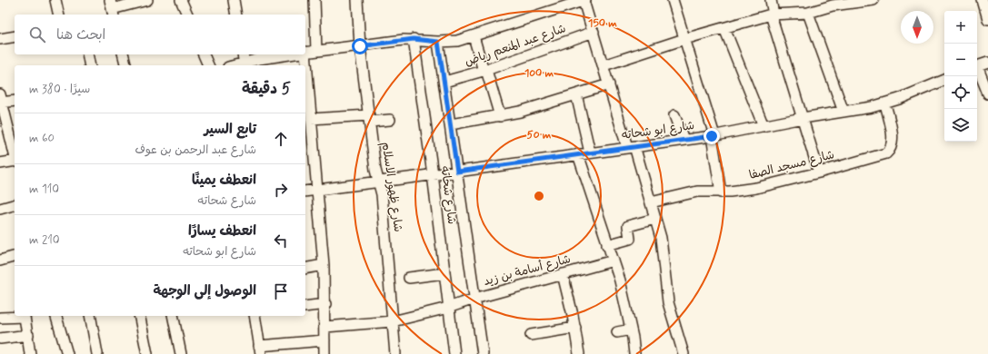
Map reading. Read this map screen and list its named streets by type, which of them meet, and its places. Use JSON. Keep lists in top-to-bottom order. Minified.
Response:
{"streets":{"street":["شارع عبد المنعم رياض","شارع ابو شحاته","شارع مسجد الصفا","شارع ظهور الاسلام","شارع شحاته","شارع أسامة بن زيد"]},"crossings":[["شارع عبد المنعم رياض","شارع شحاته"],["شارع ابو شحاته","شارع مسجد الصفا"],["شارع ابو شحاته","شارع ظهور الاسلام"],["شارع ابو شحاته","شارع شحاته"],["شارع ظهور الاسلام","شارع أسامة بن زيد"],["شارع شحاته","شارع أسامة بن زيد"]],"north":"bottom","page":{"map_buttons":["+","−"],"search":"ابحث هنا","heading":["5 دقيقة","سيرًا · 380 m"],"list":[["تابع السير","شارع عبد الرحمن بن عوف","60 m"],["انعطف يمينًا","شارع شحاته","110 m"],["انعطف يسارًا","شارع ابو شحاته","210 m"],"الوصول إلى الوجهة"]},"rings":["150 m","100 m","50 m"]}
